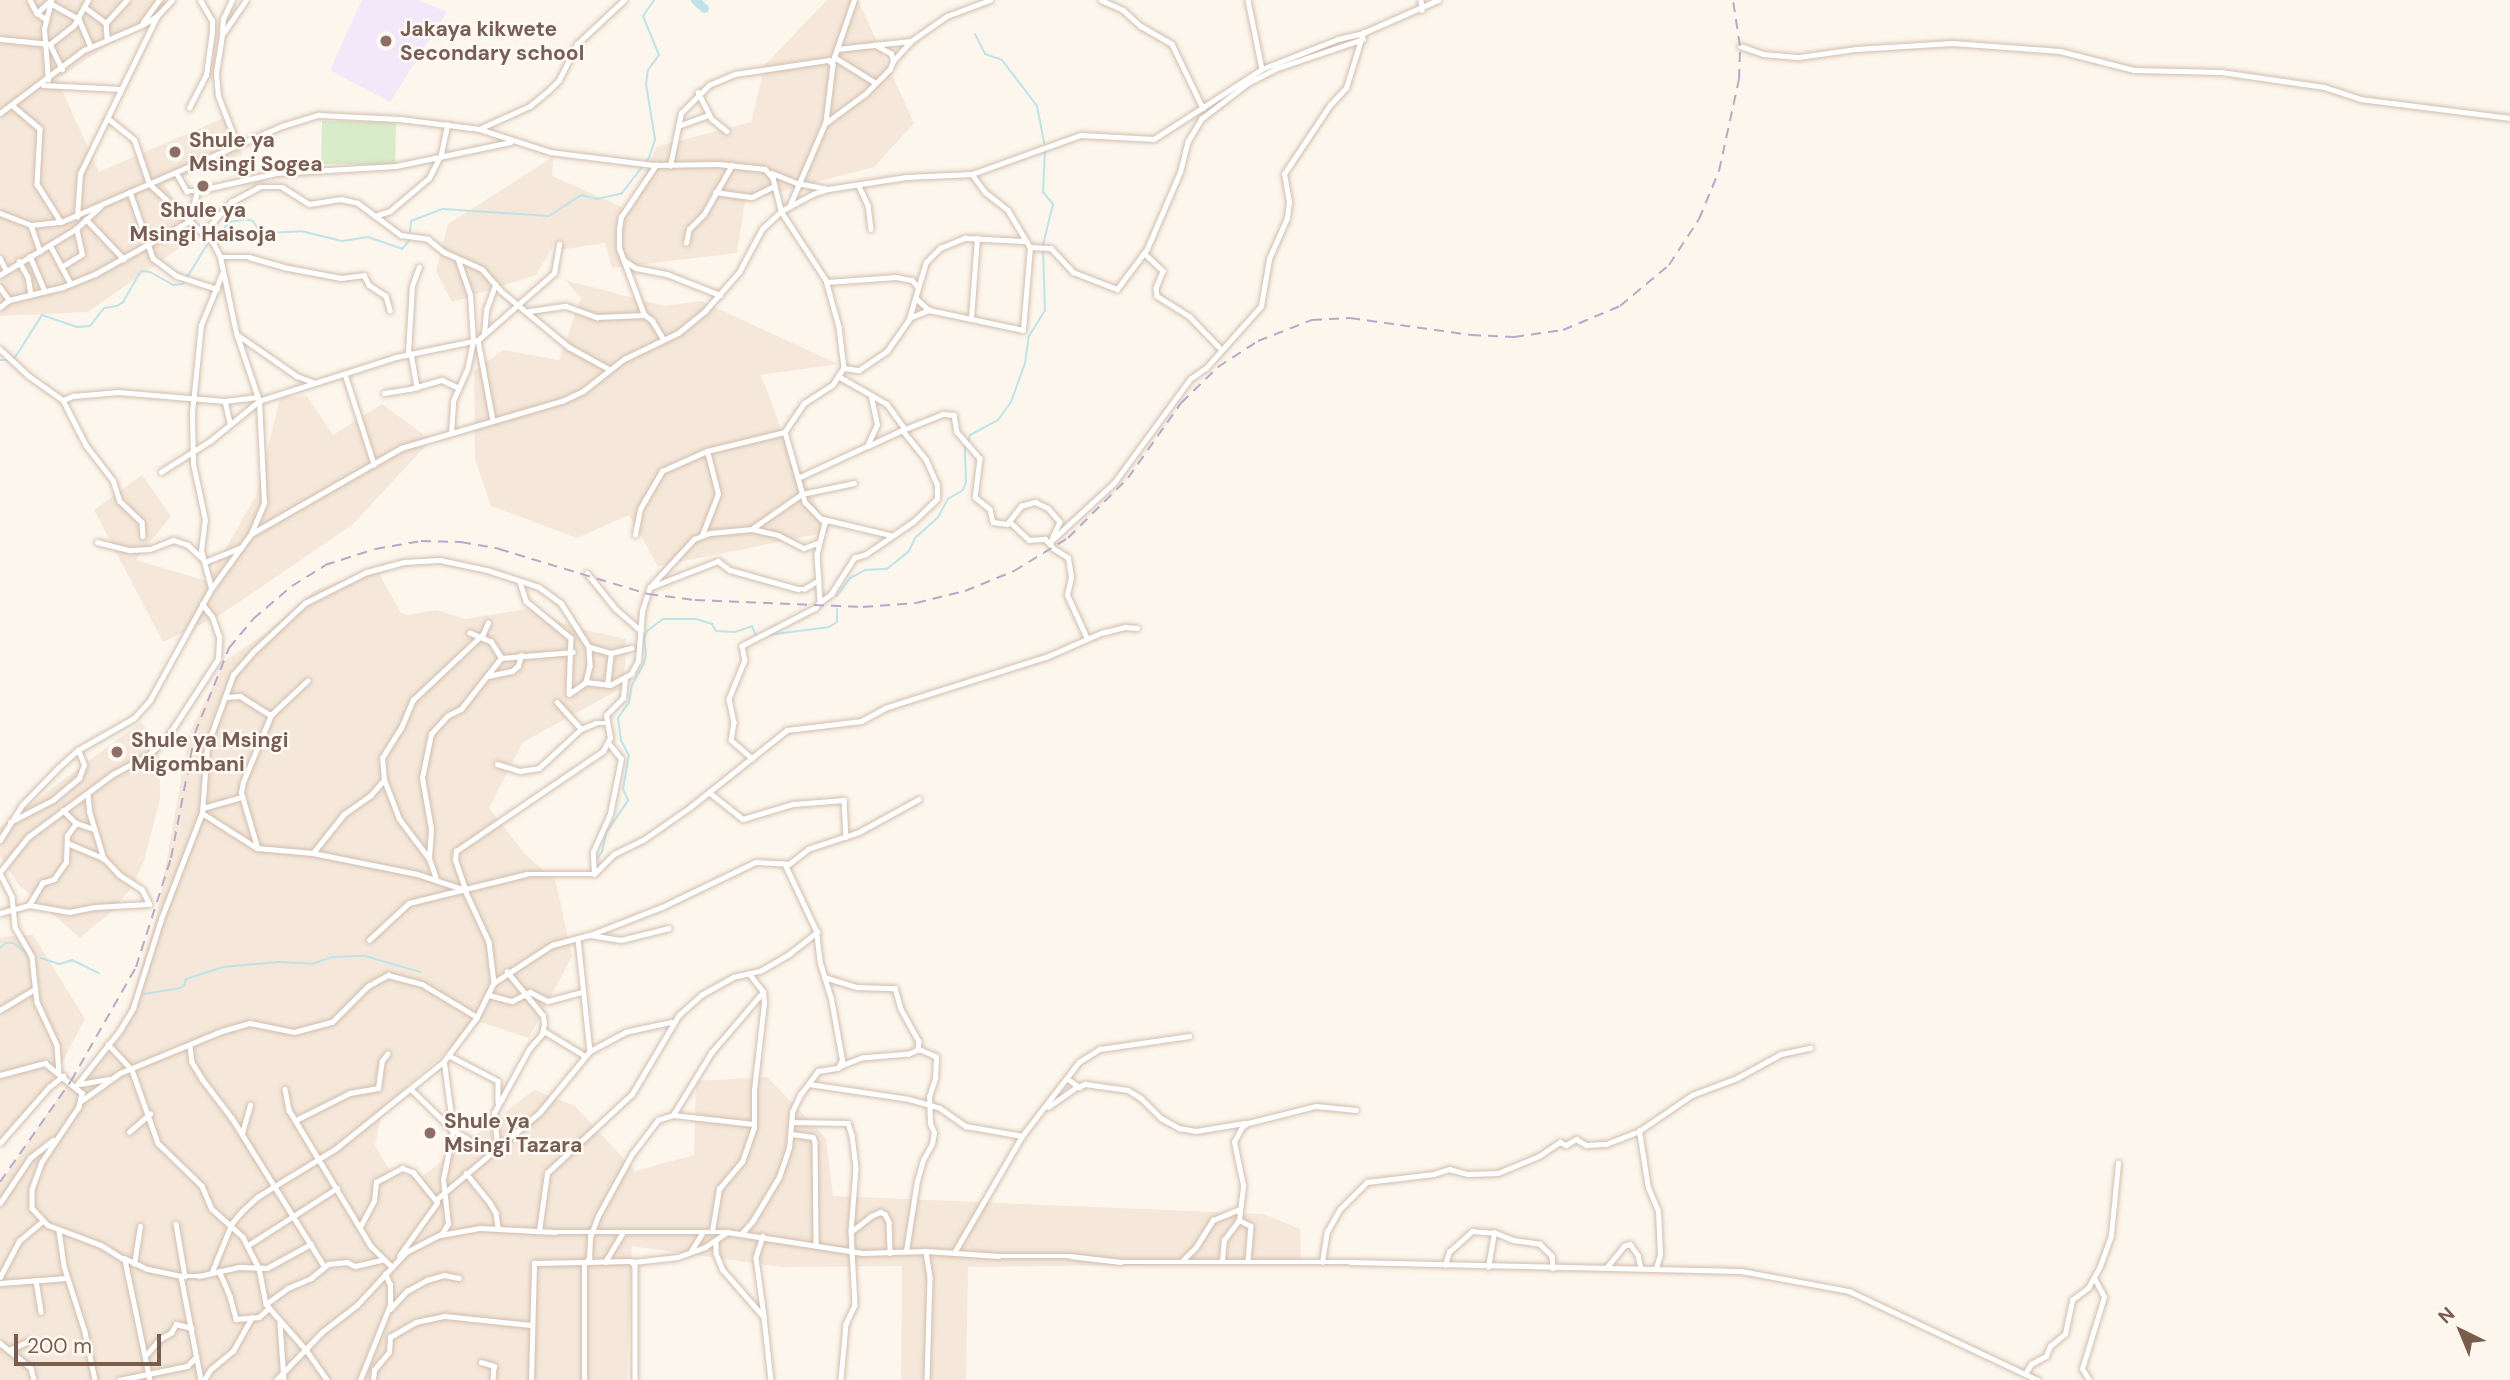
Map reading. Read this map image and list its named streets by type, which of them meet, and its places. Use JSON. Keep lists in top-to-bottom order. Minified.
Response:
{"places":["Jakaya kikwete Secondary school","Shule ya Msingi Sogea","Shule ya Msingi Haisoja","Shule ya Msingi Migombani","Shule ya Msingi Tazara"],"scale_bar":"200 m","north":"top left"}
